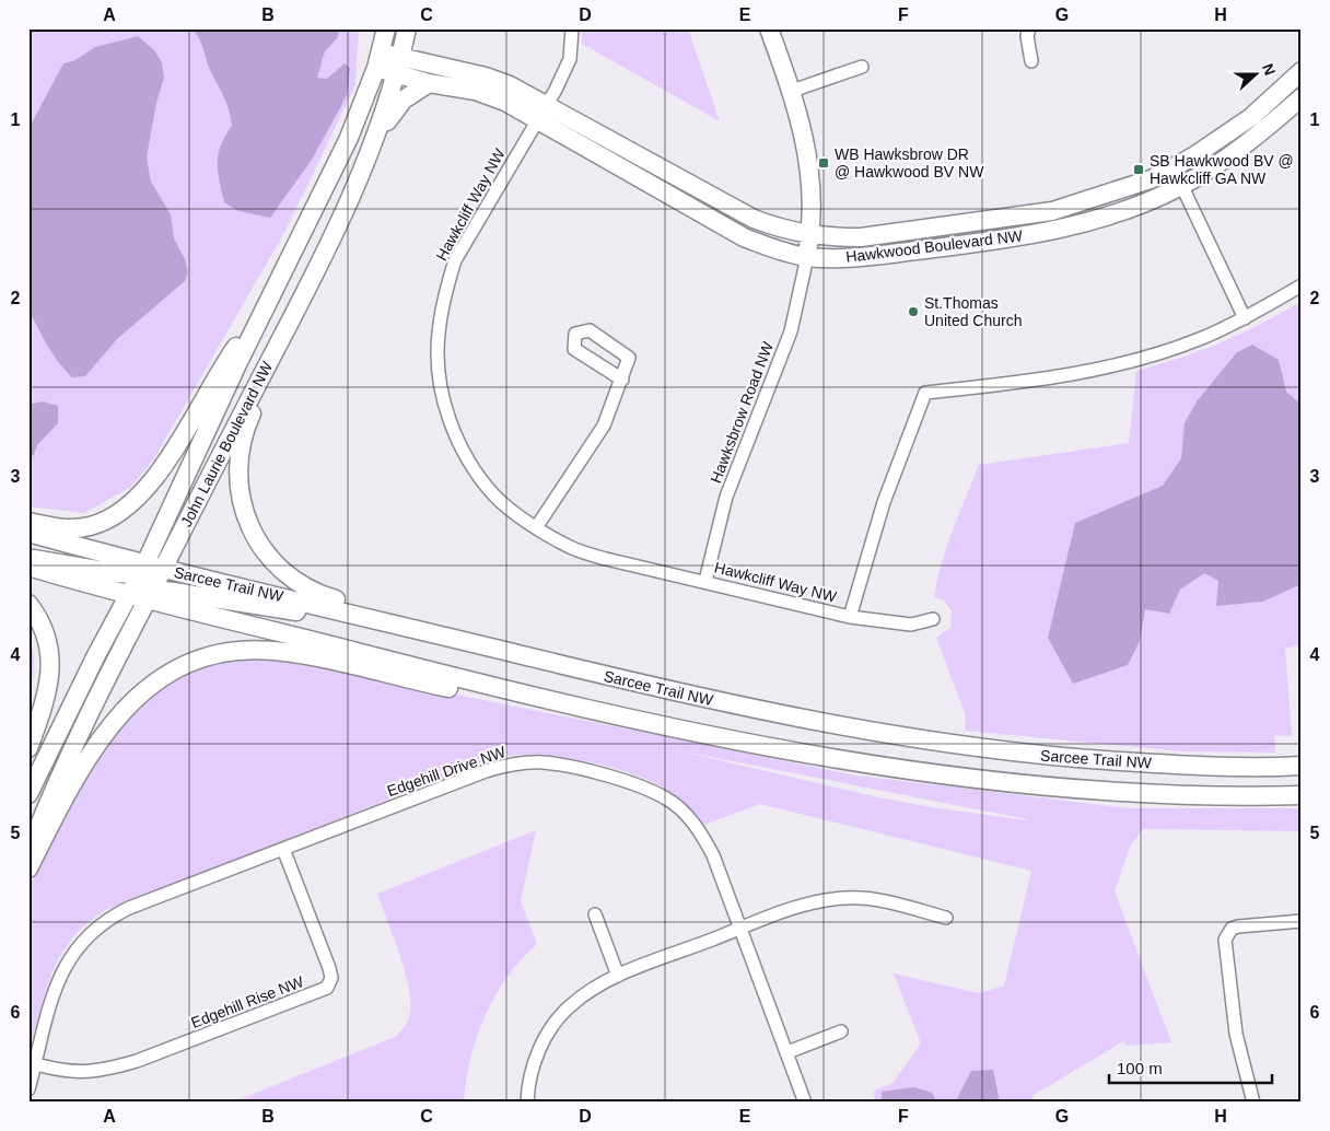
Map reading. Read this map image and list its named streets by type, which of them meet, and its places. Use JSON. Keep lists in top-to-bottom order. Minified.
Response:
{"streets":{"main road":["Hawkwood Boulevard NW","John Laurie Boulevard NW","Sarcee Trail NW"],"street":["Hawkcliff Way NW","Hawksbrow Road NW","Edgehill Drive NW","Edgehill Rise NW"]},"crossings":[["Hawkcliff Way NW","Hawkwood Boulevard NW"],["Hawkcliff Way NW","Hawksbrow Road NW"],["Hawkwood Boulevard NW","Hawksbrow Road NW"],["Hawkwood Boulevard NW","John Laurie Boulevard NW"],["John Laurie Boulevard NW","Sarcee Trail NW"],["Edgehill Drive NW","Edgehill Rise NW"]],"places":{"transit":["WB Hawksbrow DR @ Hawkwood BV NW","SB Hawkwood BV @ Hawkcliff GA NW"],"other":["St.Thomas United Church"]},"scale_bar":"100 m","north":"right","grid":{"columns":["A","B","C","D","E","F","G","H"],"rows":["1","2","3","4","5","6"]}}
